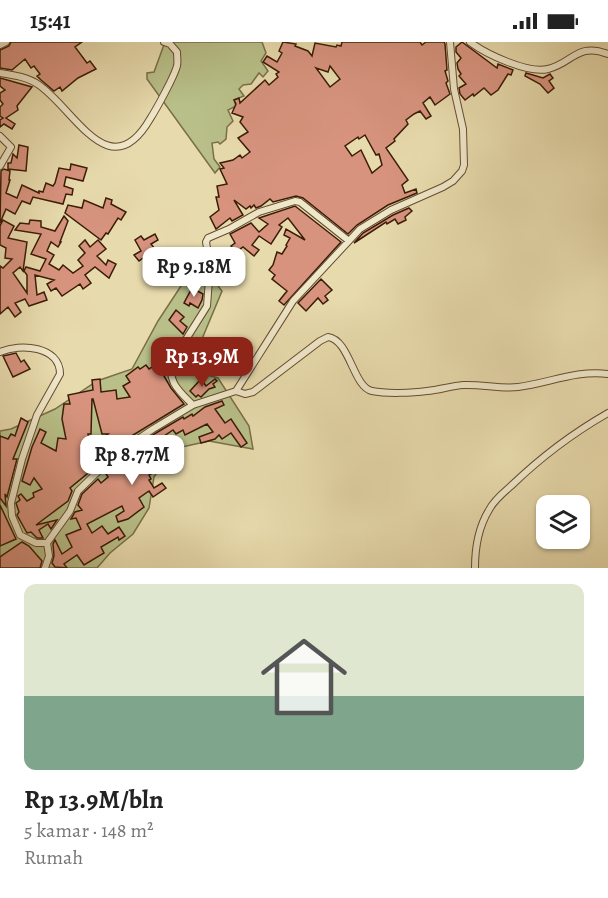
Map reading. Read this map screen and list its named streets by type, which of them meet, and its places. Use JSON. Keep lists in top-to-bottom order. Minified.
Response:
{"page":{"status":"15:41","price":["Rp 9.18M","Rp 13.9M","Rp 8.77M"],"list":[{"name":"Rp 13.9M/bln","note":"5 kamar · 148 m² · Rumah"}]}}
